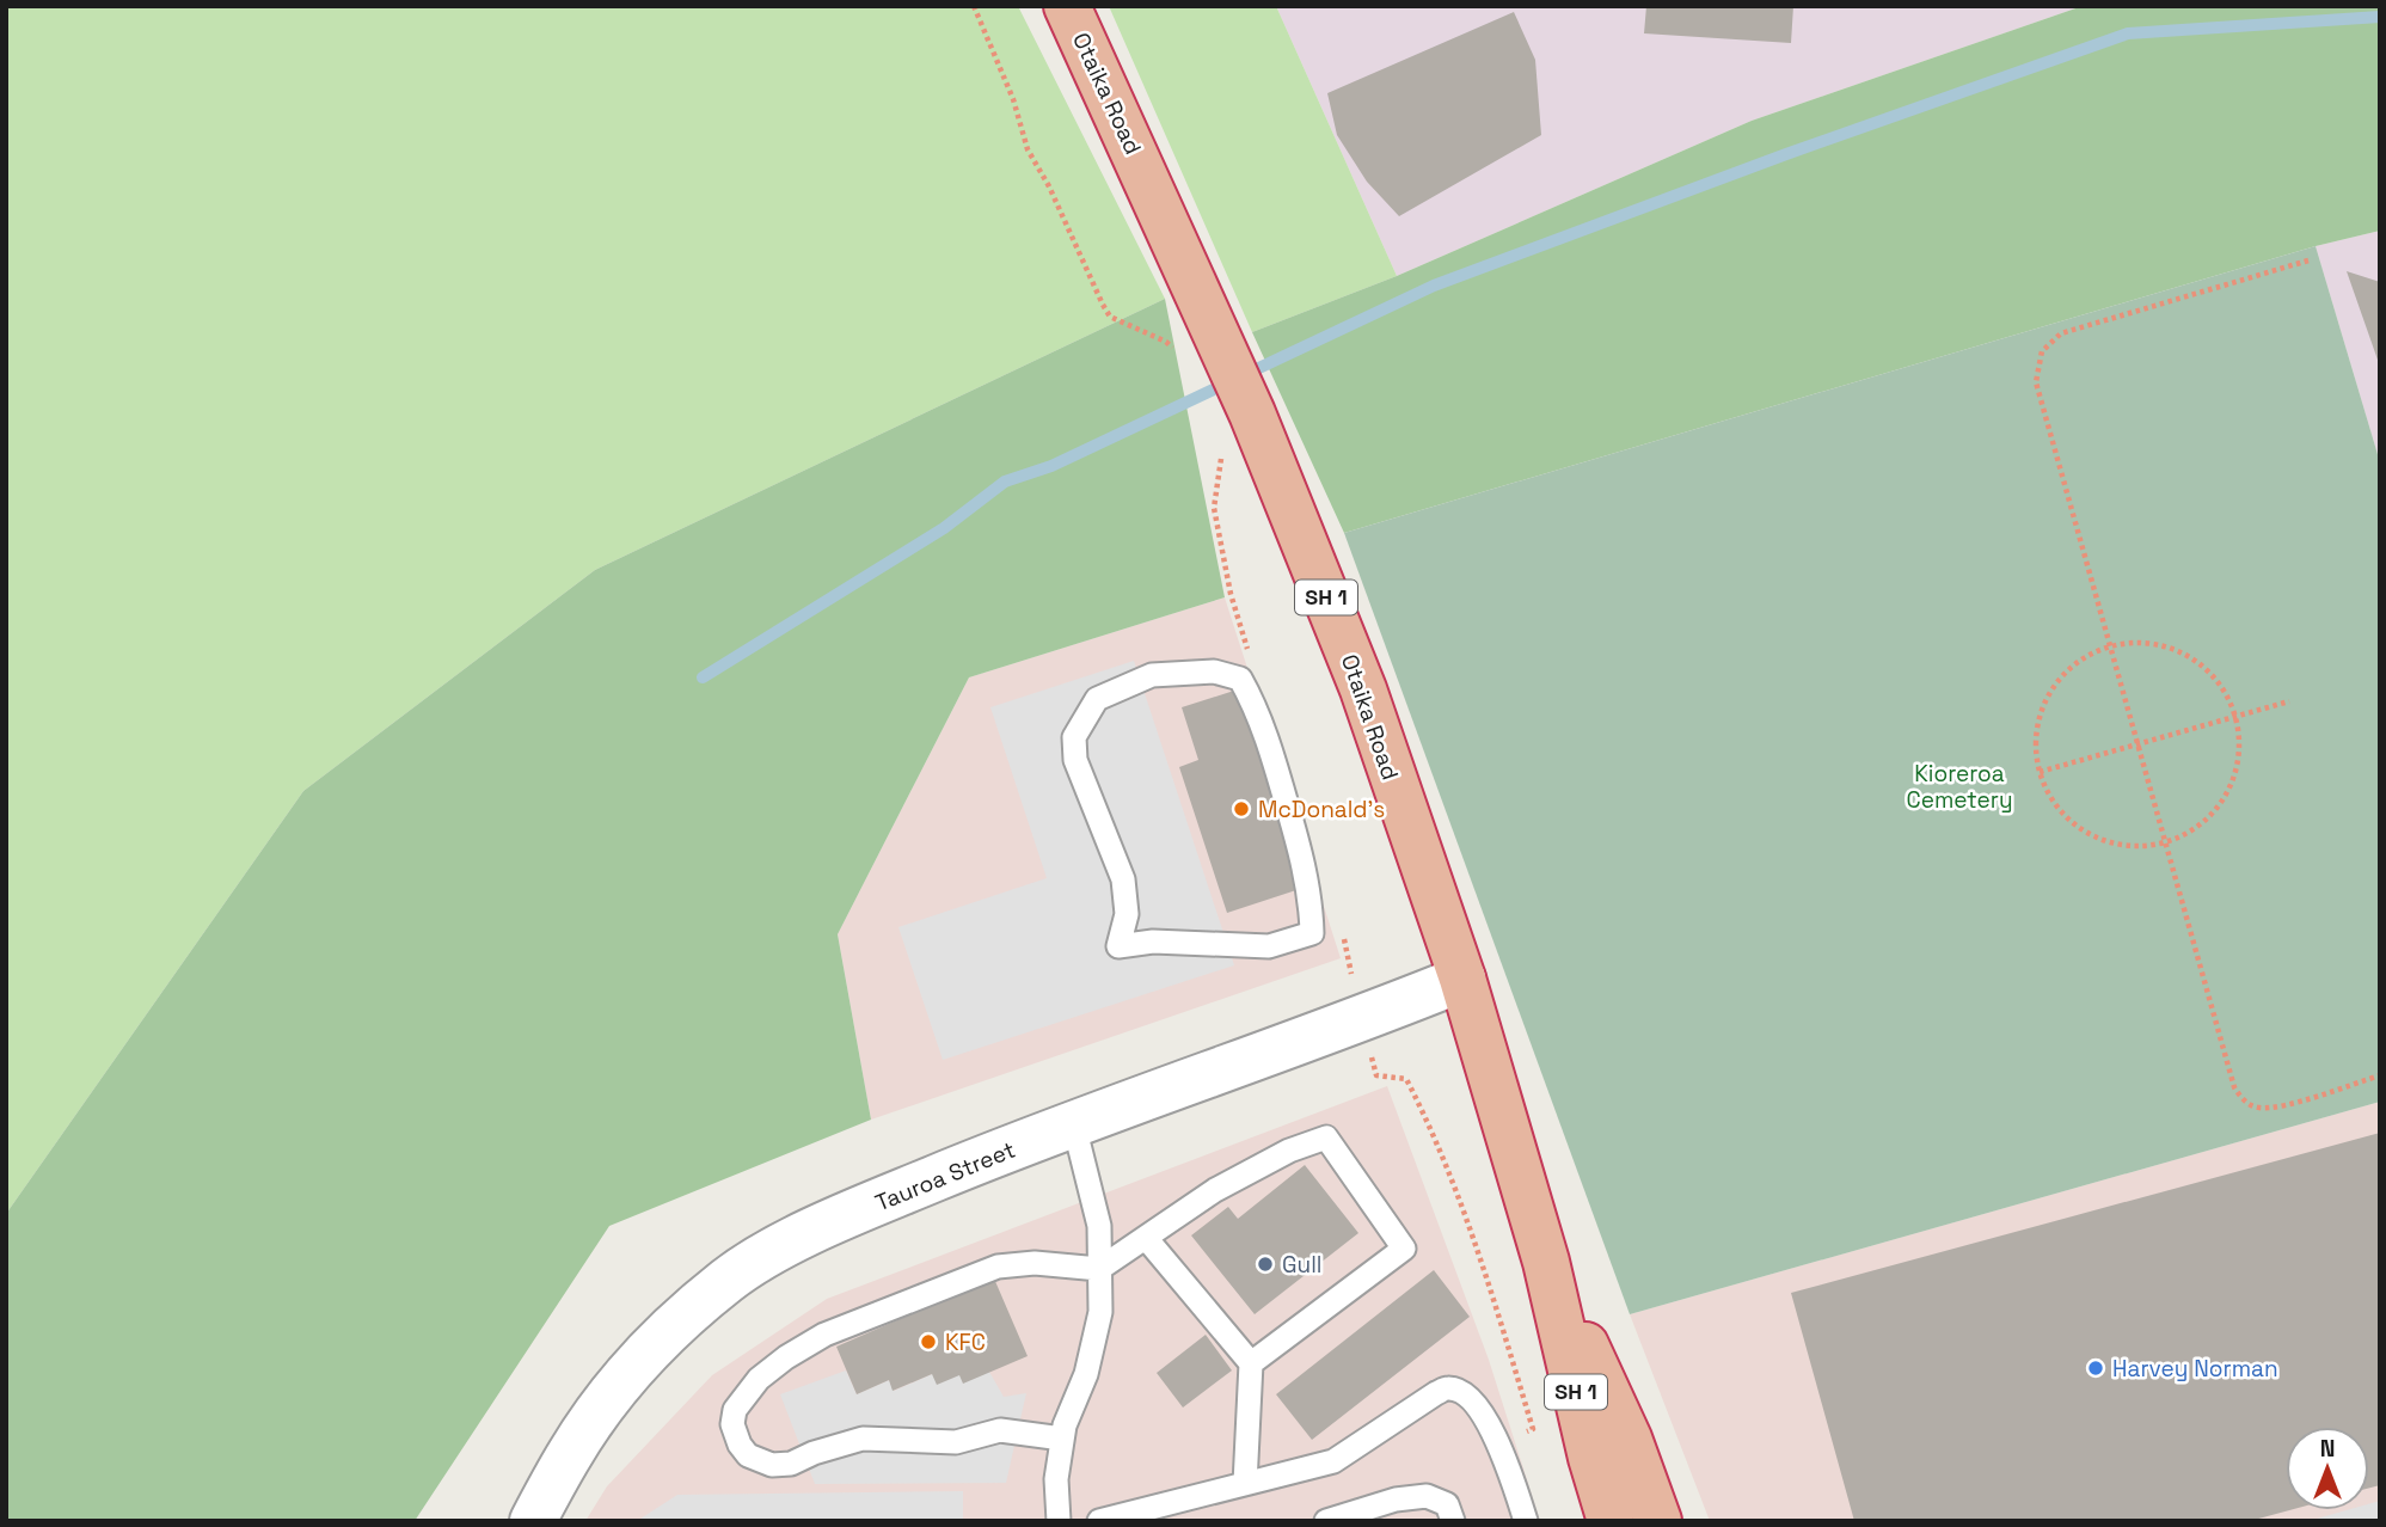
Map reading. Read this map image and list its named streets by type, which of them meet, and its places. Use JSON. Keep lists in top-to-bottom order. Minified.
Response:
{"streets":{"highway":["Otaika Road","SH 1"],"street":["Tauroa Street"]},"crossings":[["Otaika Road","Tauroa Street"]],"parks":["Kioreroa Cemetery"],"places":["McDonald's","Gull","KFC","Harvey Norman"],"north":"top"}
